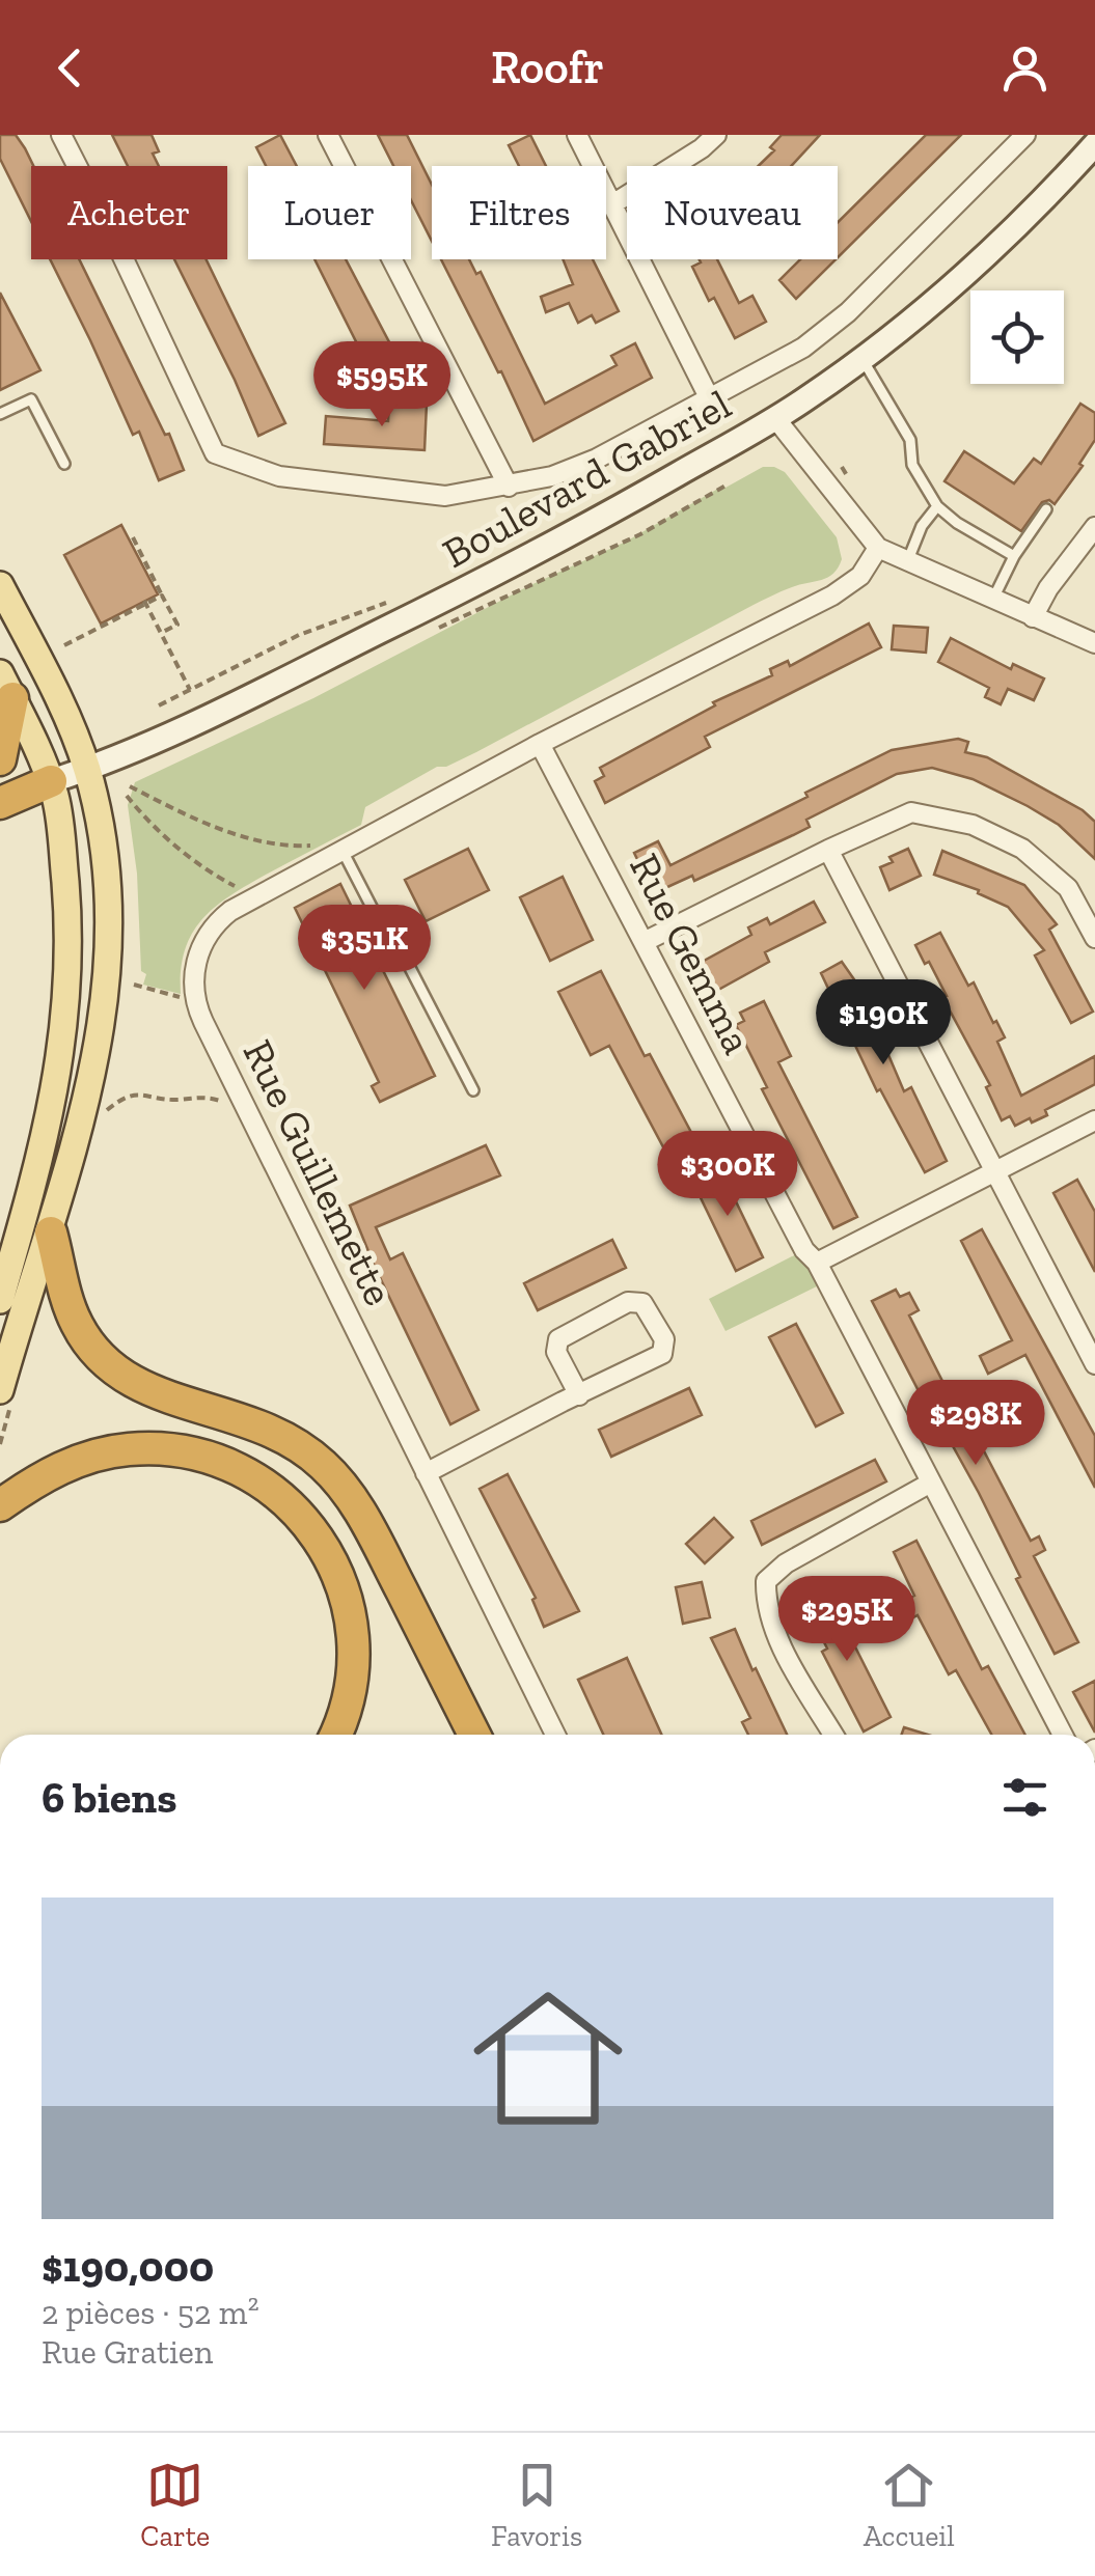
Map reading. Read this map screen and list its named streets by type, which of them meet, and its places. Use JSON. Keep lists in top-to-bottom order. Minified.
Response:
{"streets":{"street":["Boulevard Gabriel","Rue Gemma","Rue Guillemette"]},"crossings":[["Rue Gemma","Rue Guillemette"]],"page":{"header":"Roofr","chip":["Acheter","Louer","Filtres","Nouveau"],"price":["$595K","$351K","$190K","$300K","$298K","$295K"],"heading":"6 biens","list":[{"name":"$190,000","note":"2 pièces · 52 m² · Rue Gratien"}],"tabs":["Carte","Favoris","Accueil"]}}
